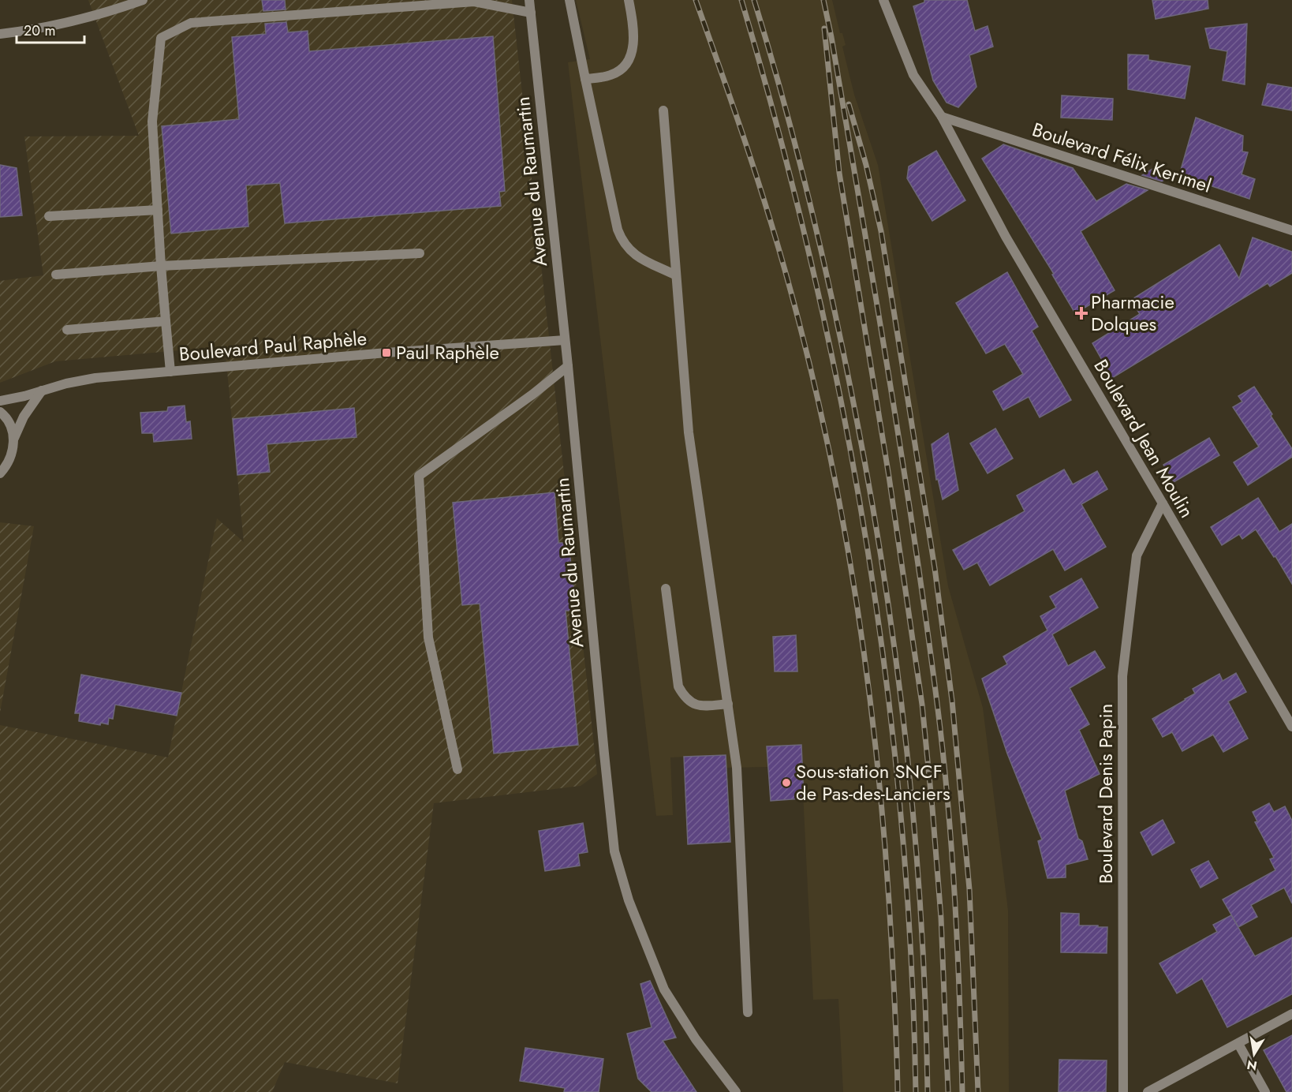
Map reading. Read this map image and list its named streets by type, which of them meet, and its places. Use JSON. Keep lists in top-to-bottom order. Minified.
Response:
{"streets":{"street":["Boulevard Félix Kerimel","Avenue du Raumartin","Boulevard Paul Raphèle","Boulevard Jean Moulin","Boulevard Denis Papin"]},"crossings":[["Boulevard Félix Kerimel","Boulevard Jean Moulin"],["Avenue du Raumartin","Boulevard Paul Raphèle"],["Boulevard Jean Moulin","Boulevard Denis Papin"]],"places":{"health":["Pharmacie Dolques"],"transit":["Paul Raphèle"],"other":["Sous-station SNCF de Pas-des-Lanciers"]},"scale_bar":"20 m","north":"bottom"}
